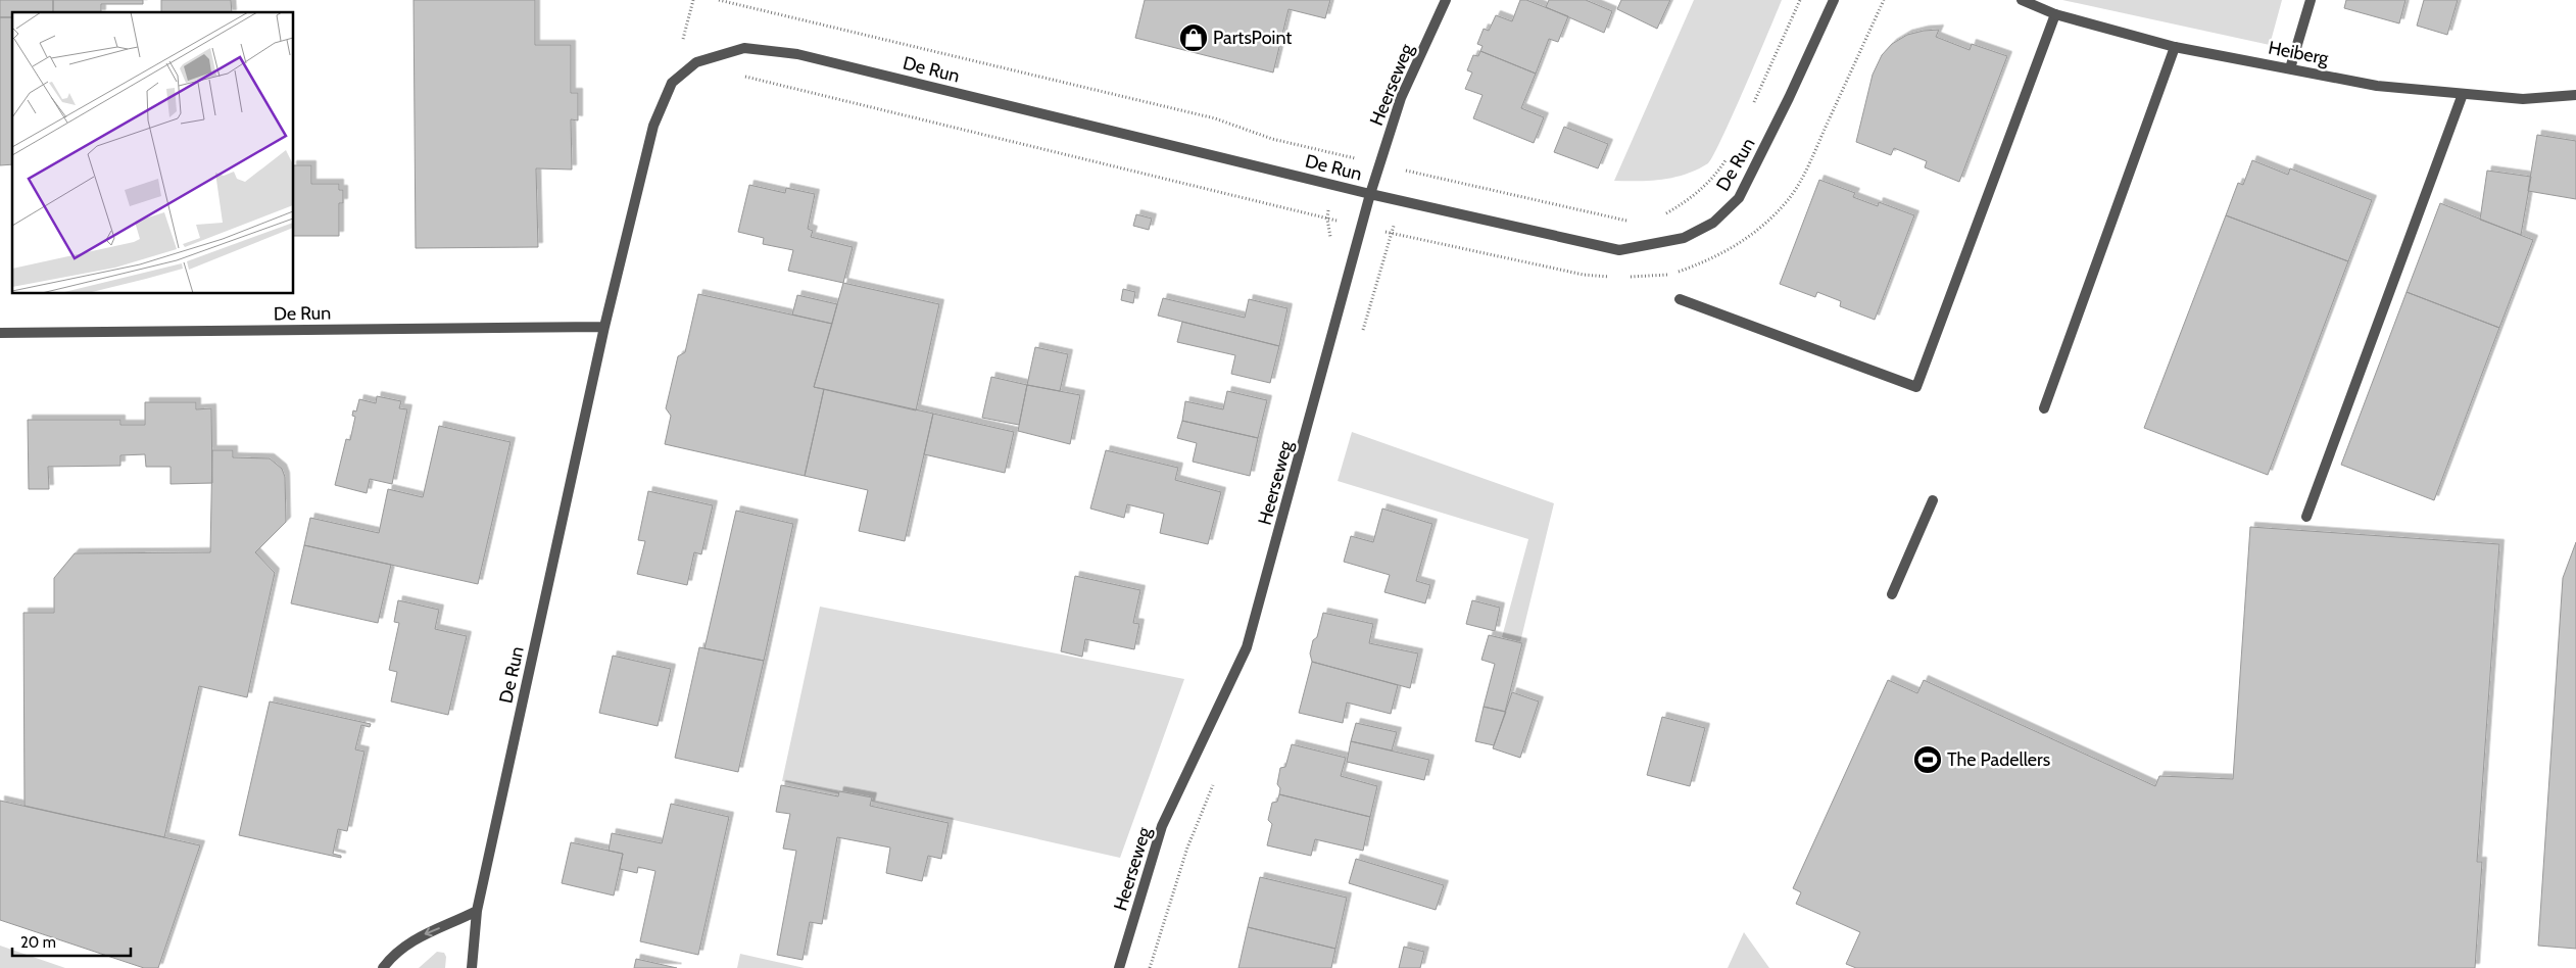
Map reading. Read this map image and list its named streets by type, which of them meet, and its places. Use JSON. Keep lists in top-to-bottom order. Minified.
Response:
{"streets":{"street":["Heiberg","De Run","Heerseweg"]},"crossings":[["De Run","Heerseweg"]],"places":{"shop":["PartsPoint"],"sports":["The Padellers"]},"scale_bar":"20 m"}
